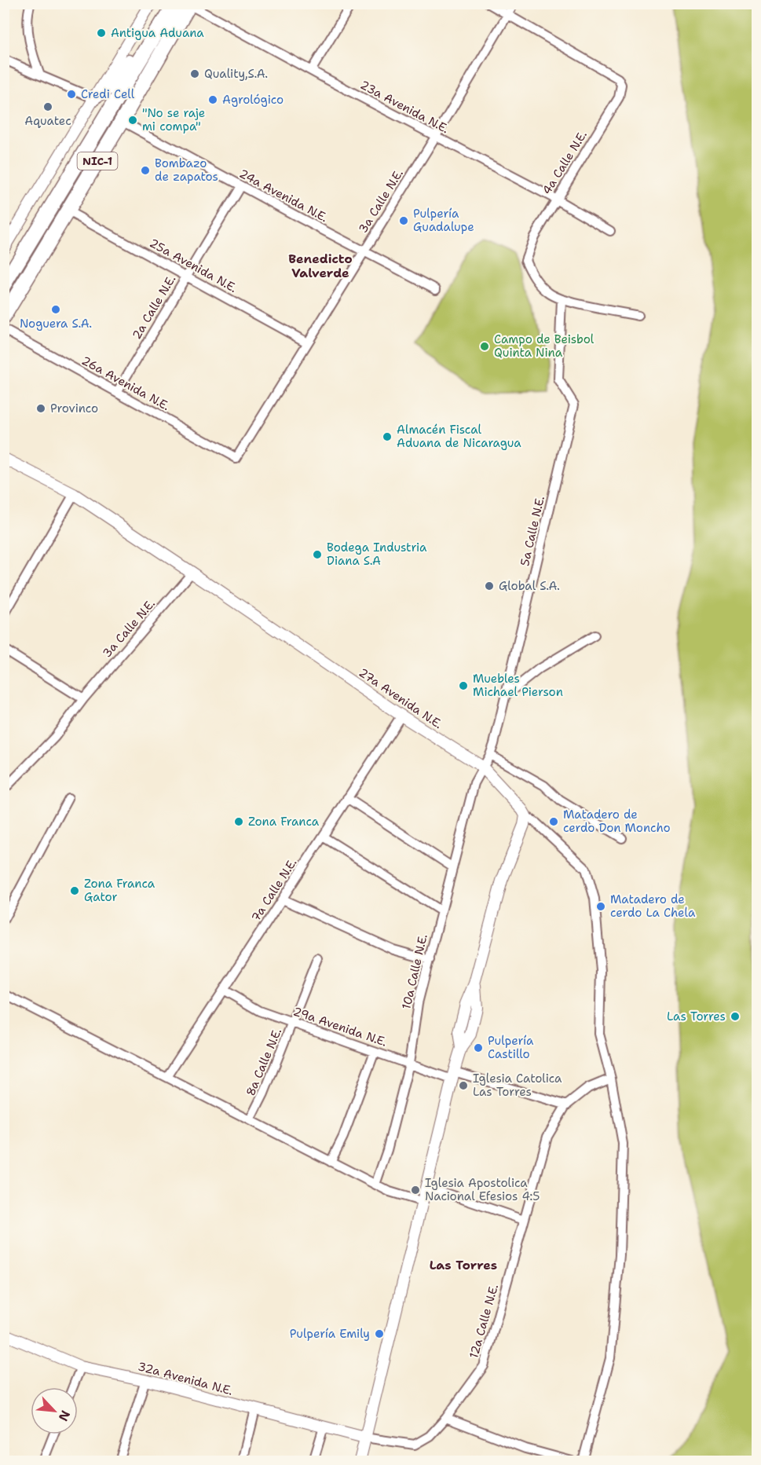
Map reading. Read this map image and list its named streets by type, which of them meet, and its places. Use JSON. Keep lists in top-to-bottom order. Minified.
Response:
{"streets":{"highway":["NIC-1"],"street":["23a Avenida N.E.","4a Calle N.E.","24a Avenida N.E.","3a Calle N.E.","25a Avenida N.E.","2a Calle N.E.","26a Avenida N.E.","5a Calle N.E.","27a Avenida N.E.","7a Calle N.E.","10a Calle N.E.","29a Avenida N.E.","8a Calle N.E.","12a Calle N.E.","32a Avenida N.E."]},"crossings":[["23a Avenida N.E.","NIC-1"],["23a Avenida N.E.","4a Calle N.E."],["23a Avenida N.E.","3a Calle N.E."],["NIC-1","24a Avenida N.E."],["NIC-1","25a Avenida N.E."],["4a Calle N.E.","3a Calle N.E."],["4a Calle N.E.","5a Calle N.E."],["24a Avenida N.E.","3a Calle N.E."],["24a Avenida N.E.","2a Calle N.E."],["3a Calle N.E.","25a Avenida N.E."],["3a Calle N.E.","26a Avenida N.E."],["3a Calle N.E.","27a Avenida N.E."],["25a Avenida N.E.","2a Calle N.E."],["2a Calle N.E.","26a Avenida N.E."],["5a Calle N.E.","27a Avenida N.E."],["5a Calle N.E.","10a Calle N.E."],["27a Avenida N.E.","7a Calle N.E."],["27a Avenida N.E.","10a Calle N.E."],["27a Avenida N.E.","12a Calle N.E."],["7a Calle N.E.","29a Avenida N.E."],["10a Calle N.E.","29a Avenida N.E."],["29a Avenida N.E.","8a Calle N.E."],["29a Avenida N.E.","12a Calle N.E."],["12a Calle N.E.","32a Avenida N.E."]],"districts":["Benedicto Valverde","Las Torres"],"places":["Antigua Aduana","Quality,S.A.","Credi Cell","Agrológico","Aquatec","\"No se raje mi compa\"","Bombazo de zapatos","Pulpería Guadalupe","Noguera S.A.","Campo de Beisbol Quinta Nina","Provinco","Almacén Fiscal Aduana de Nicaragua","Bodega Industria Diana S.A","Global S.A.","Muebles Michael Pierson","Zona Franca","Matadero de cerdo Don Moncho","Zona Franca Gator","Matadero de cerdo La Chela","Las Torres","Pulpería Castillo","Iglesia Catolica Las Torres","Iglesia Apostolica Nacional Efesios 4:5","Pulpería Emily"],"north":"bottom right"}
